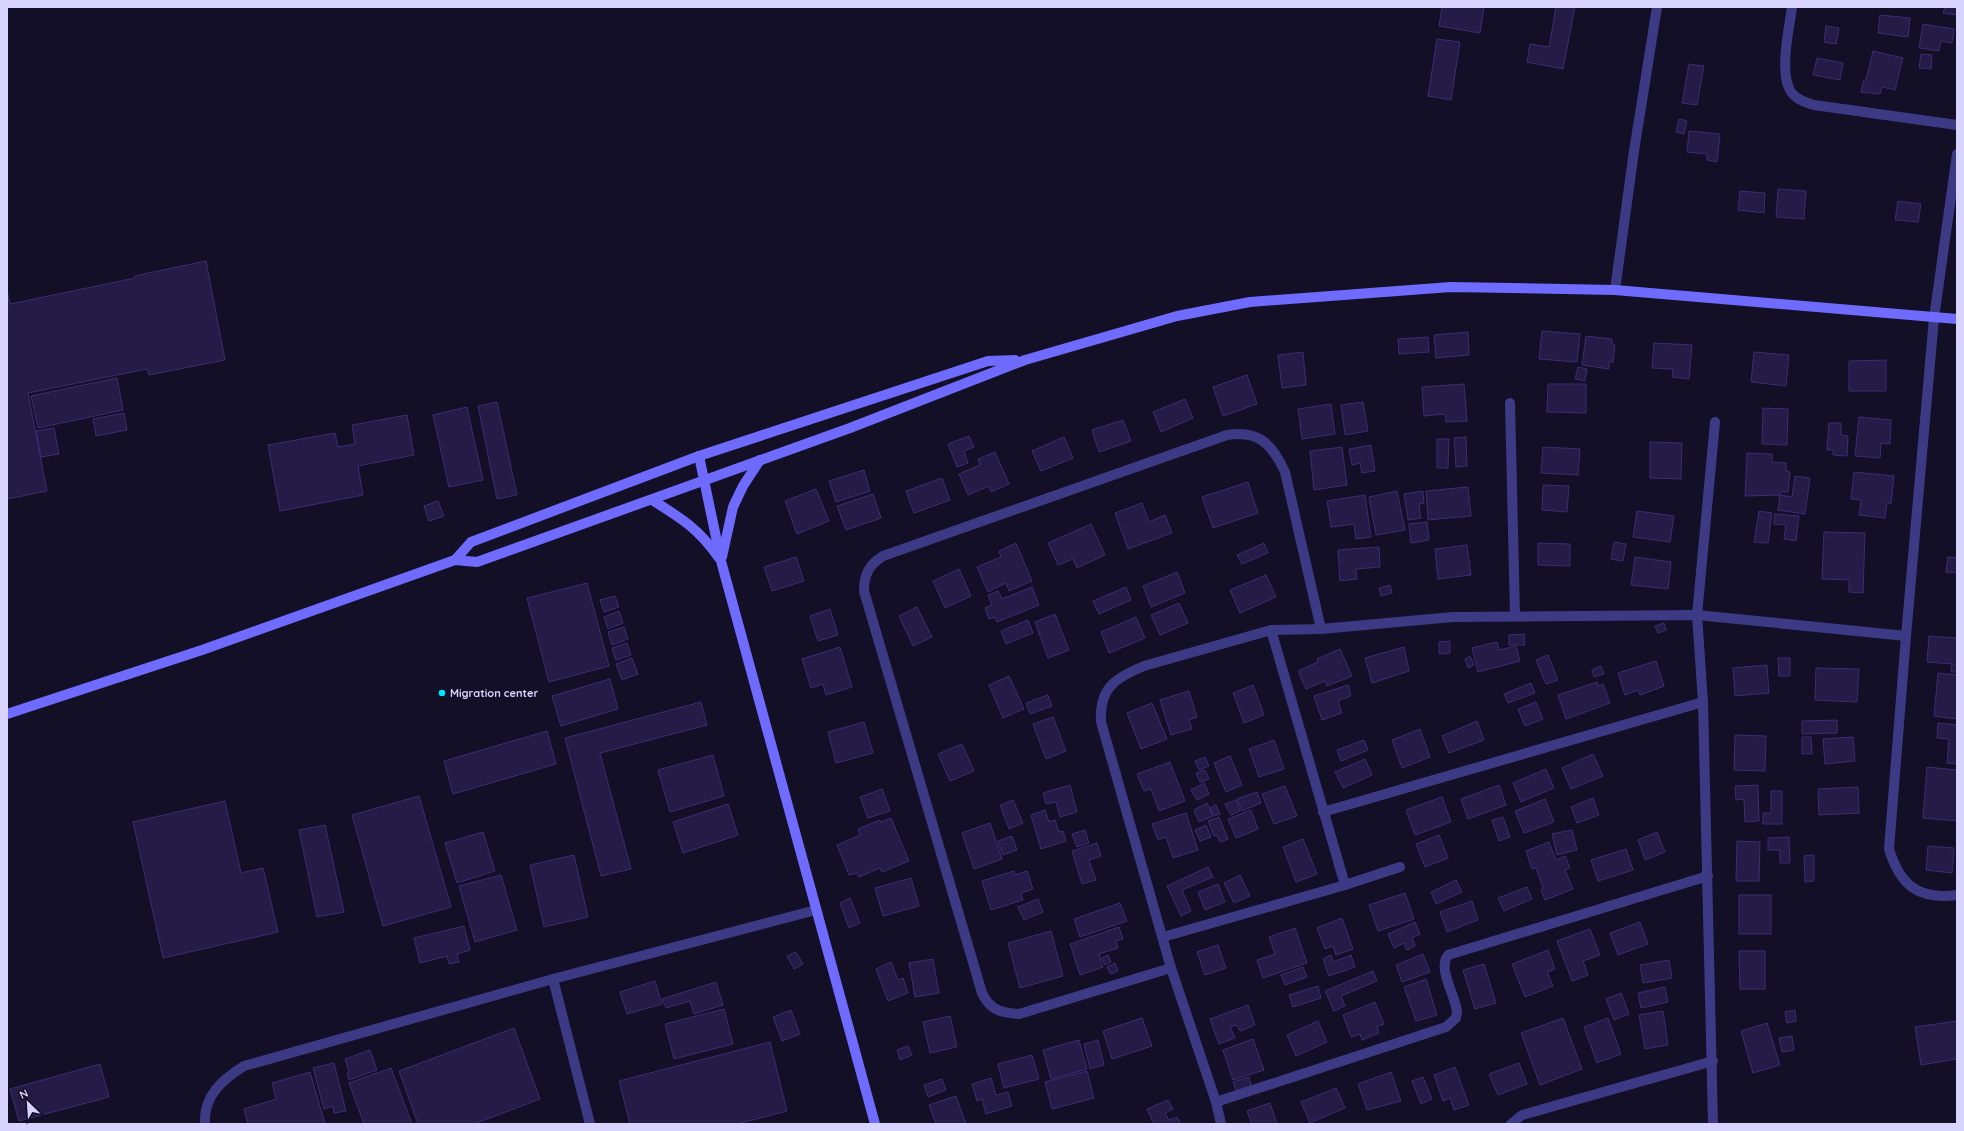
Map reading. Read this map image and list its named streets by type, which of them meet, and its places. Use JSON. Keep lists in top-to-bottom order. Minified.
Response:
{"places":["Migration center"],"north":"top left"}
